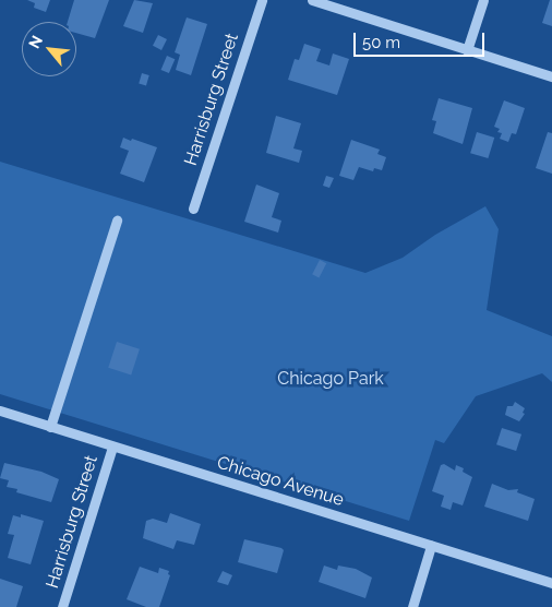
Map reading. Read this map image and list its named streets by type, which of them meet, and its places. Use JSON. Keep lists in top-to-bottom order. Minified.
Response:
{"streets":{"street":["Harrisburg Street","Chicago Avenue"]},"crossings":[["Harrisburg Street","Chicago Avenue"]],"parks":["Chicago Park"],"scale_bar":"50 m","north":"top left"}
